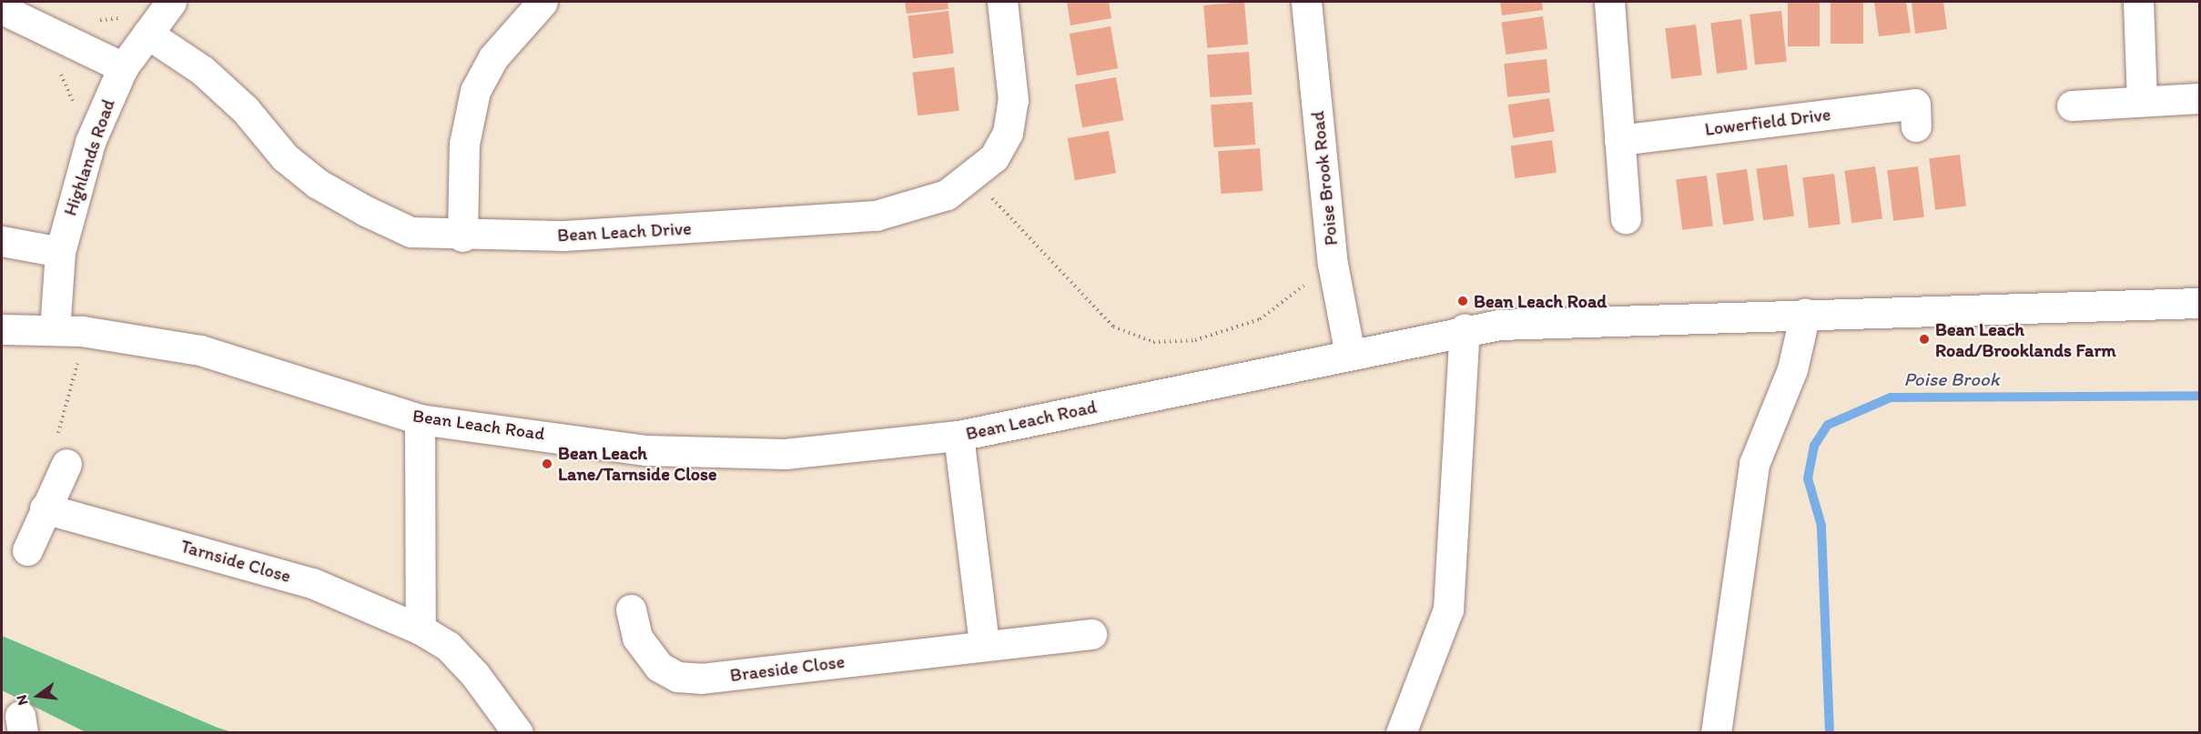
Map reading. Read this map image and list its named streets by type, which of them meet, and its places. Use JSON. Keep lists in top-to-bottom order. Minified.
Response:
{"streets":{"street":["Lowerfield Drive","Highlands Road","Poise Brook Road","Bean Leach Drive","Bean Leach Road","Tarnside Close","Braeside Close"]},"crossings":[["Highlands Road","Bean Leach Drive"],["Highlands Road","Bean Leach Road"],["Poise Brook Road","Bean Leach Road"]],"water":["Poise Brook"],"places":["Bean Leach Road","Bean Leach Road/Brooklands Farm","Bean Leach Lane/Tarnside Close"],"north":"left"}
